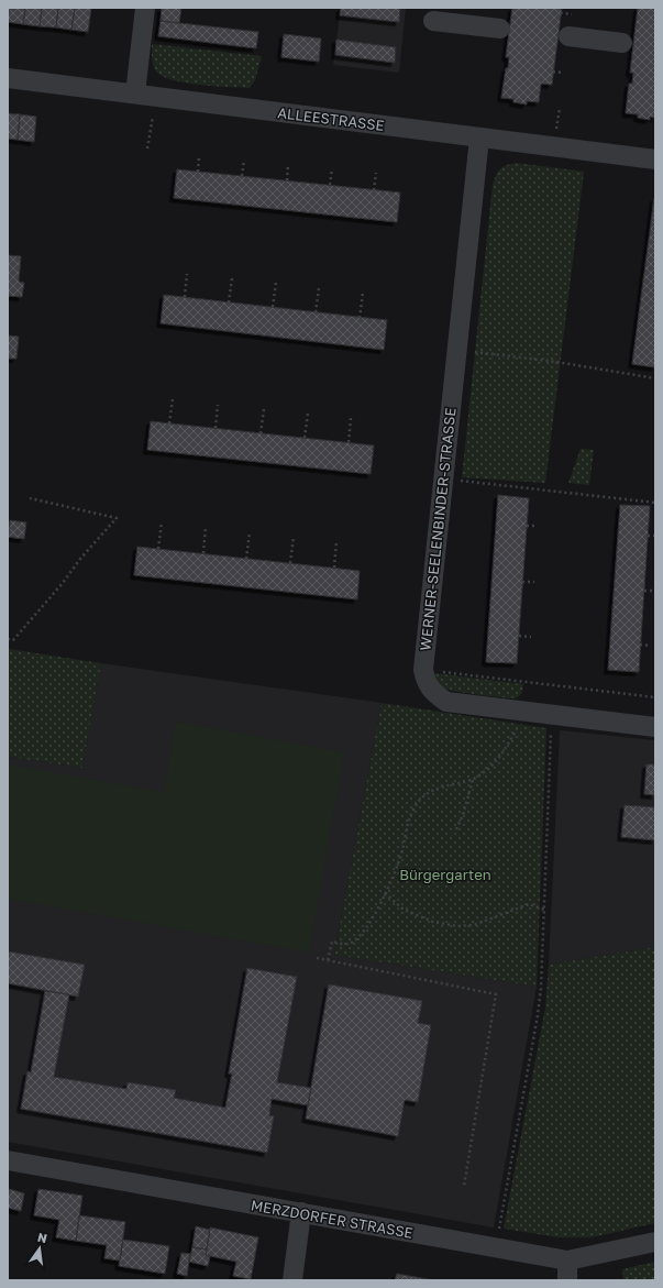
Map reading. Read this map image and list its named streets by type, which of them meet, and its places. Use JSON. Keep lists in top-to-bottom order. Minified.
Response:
{"streets":{"street":["ALLEESTRASSE","WERNER-SEELENBINDER-STRASSE","MERZDORFER STRASSE"]},"crossings":[["ALLEESTRASSE","WERNER-SEELENBINDER-STRASSE"]],"parks":["Bürgergarten"],"north":"top"}
